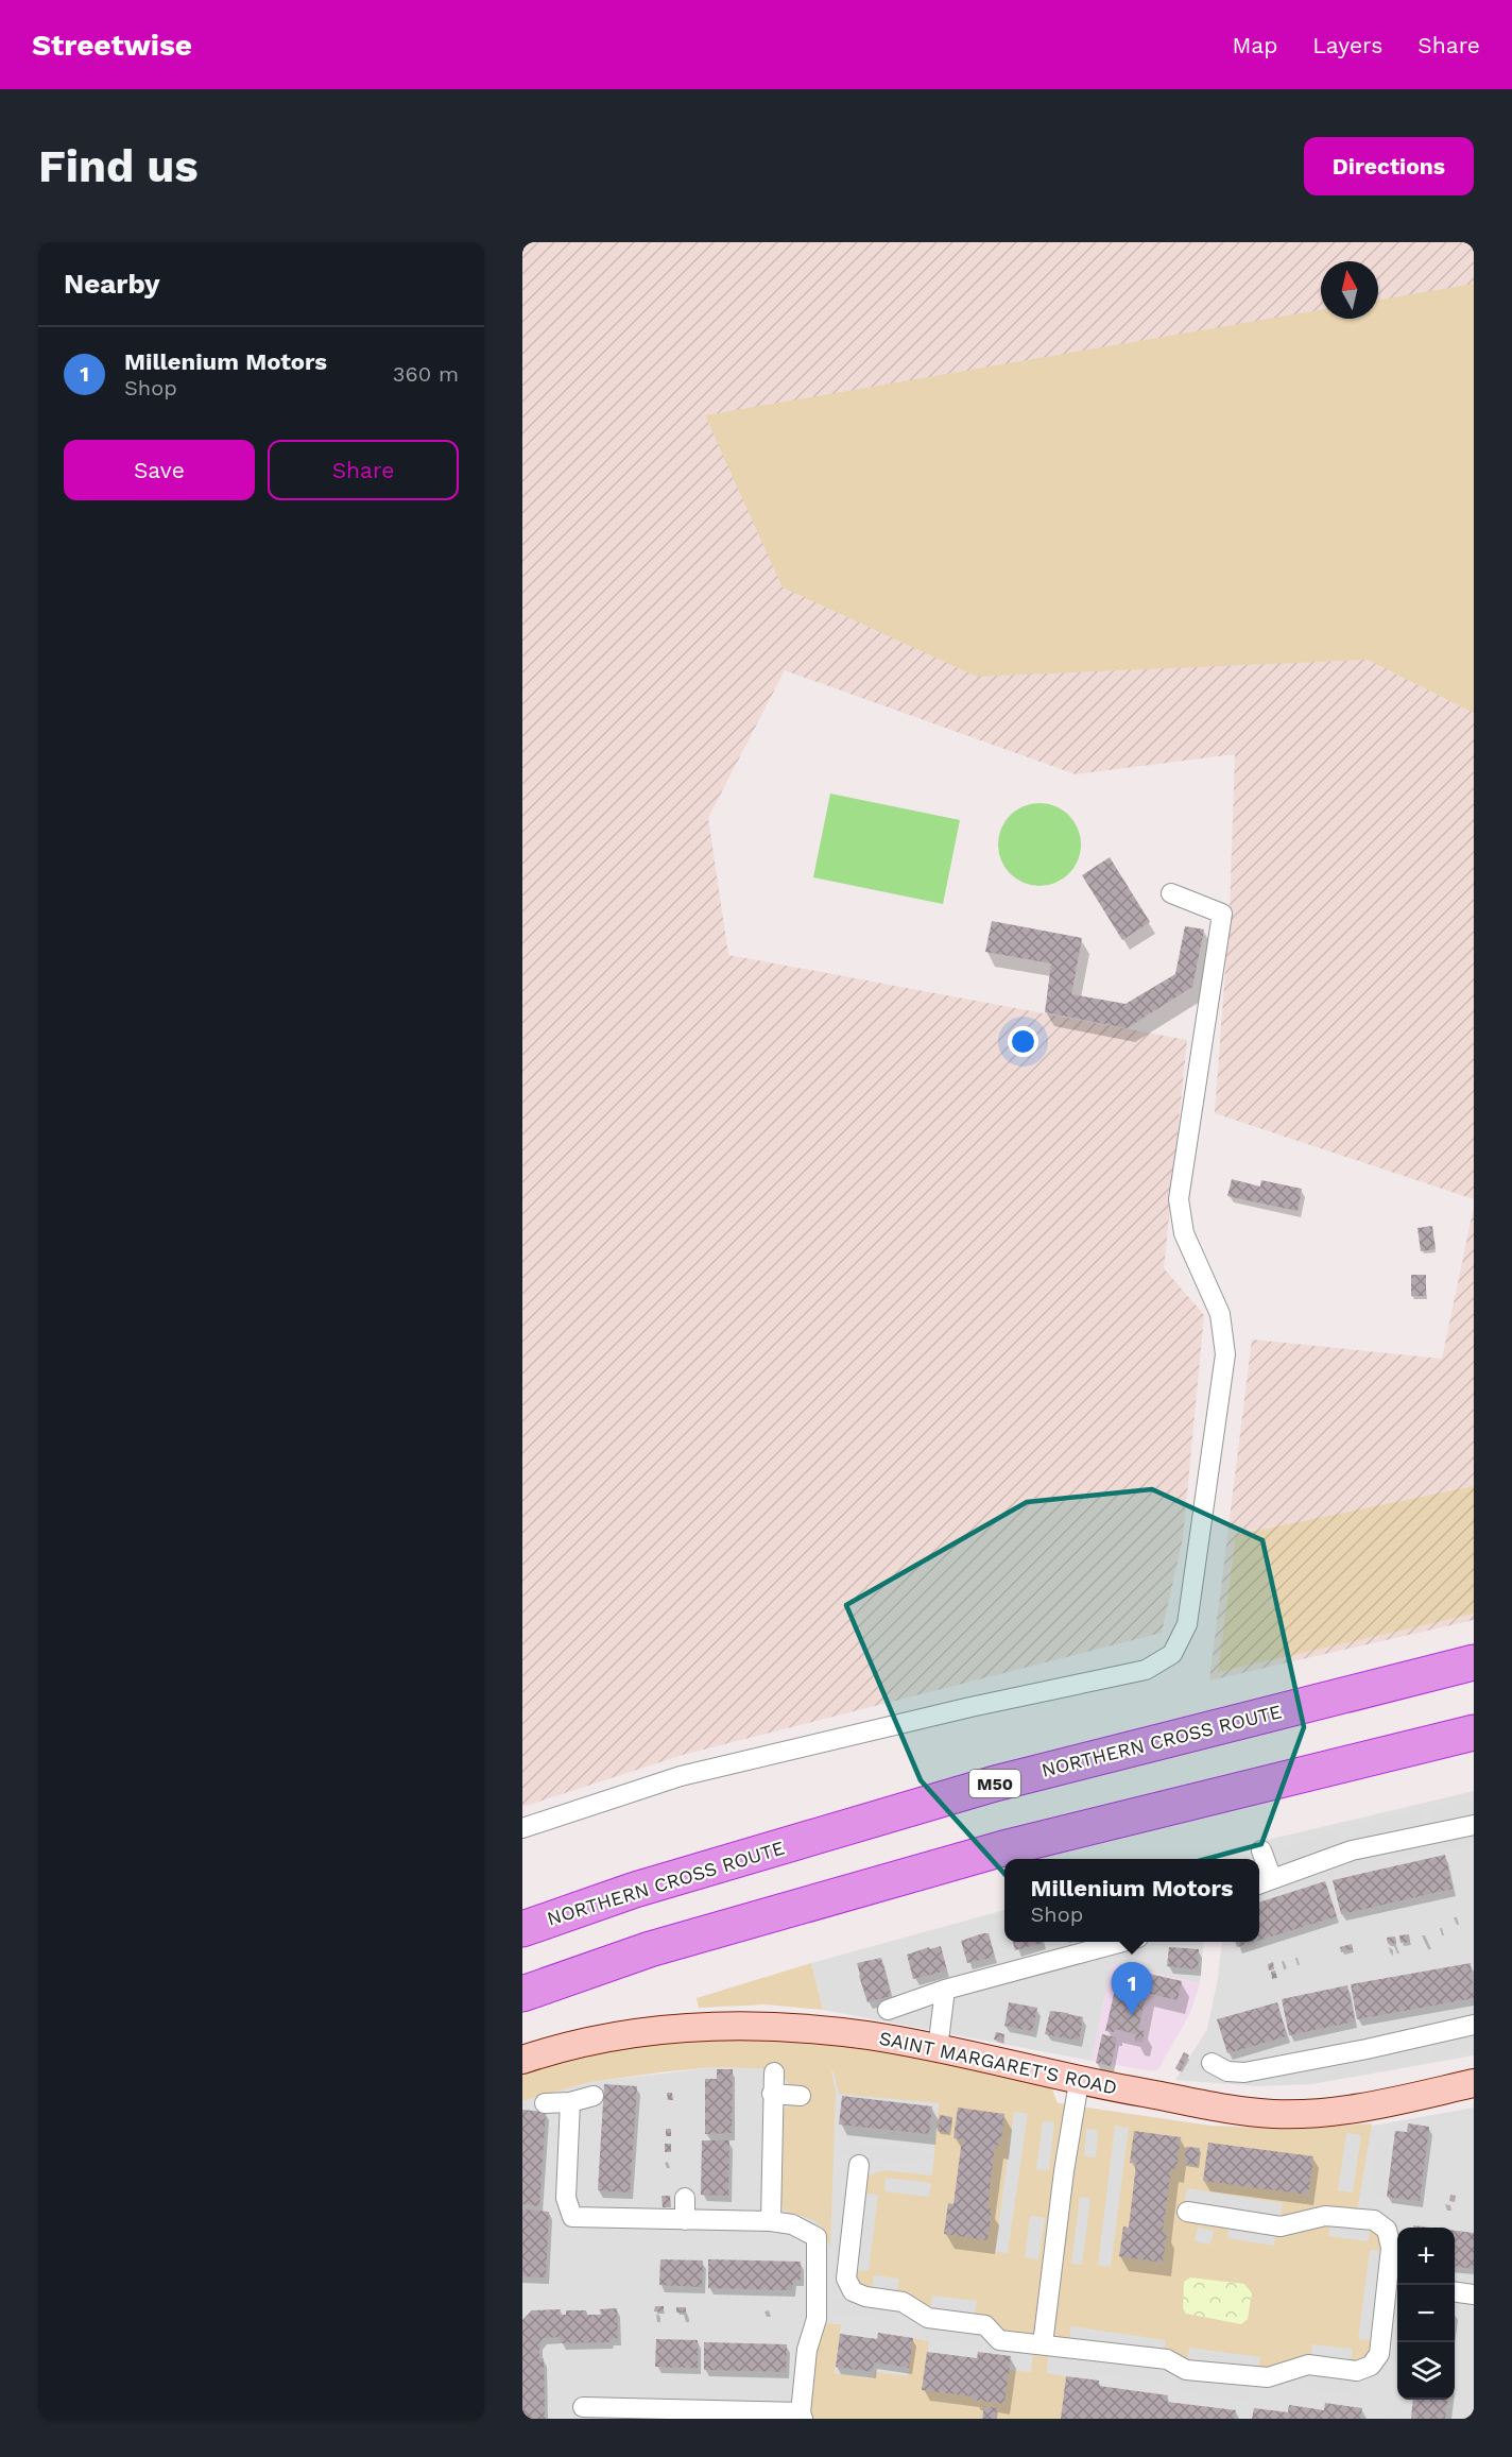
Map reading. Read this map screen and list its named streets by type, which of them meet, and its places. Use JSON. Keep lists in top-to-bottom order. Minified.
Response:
{"streets":{"highway":["NORTHERN CROSS ROUTE","M50"],"main road":["SAINT MARGARET'S ROAD"]},"north":"top","page":{"header":"Streetwise","nav":["Map","Layers","Share"],"buttons":["Directions",["Save","Share"]],"title":"Find us","heading":"Nearby","list":[{"mark":"1","name":"Millenium Motors","note":"Shop","value":"360 m"}],"popup":["Millenium Motors","Shop"],"pins":"1","map_buttons":["+","−"]}}
